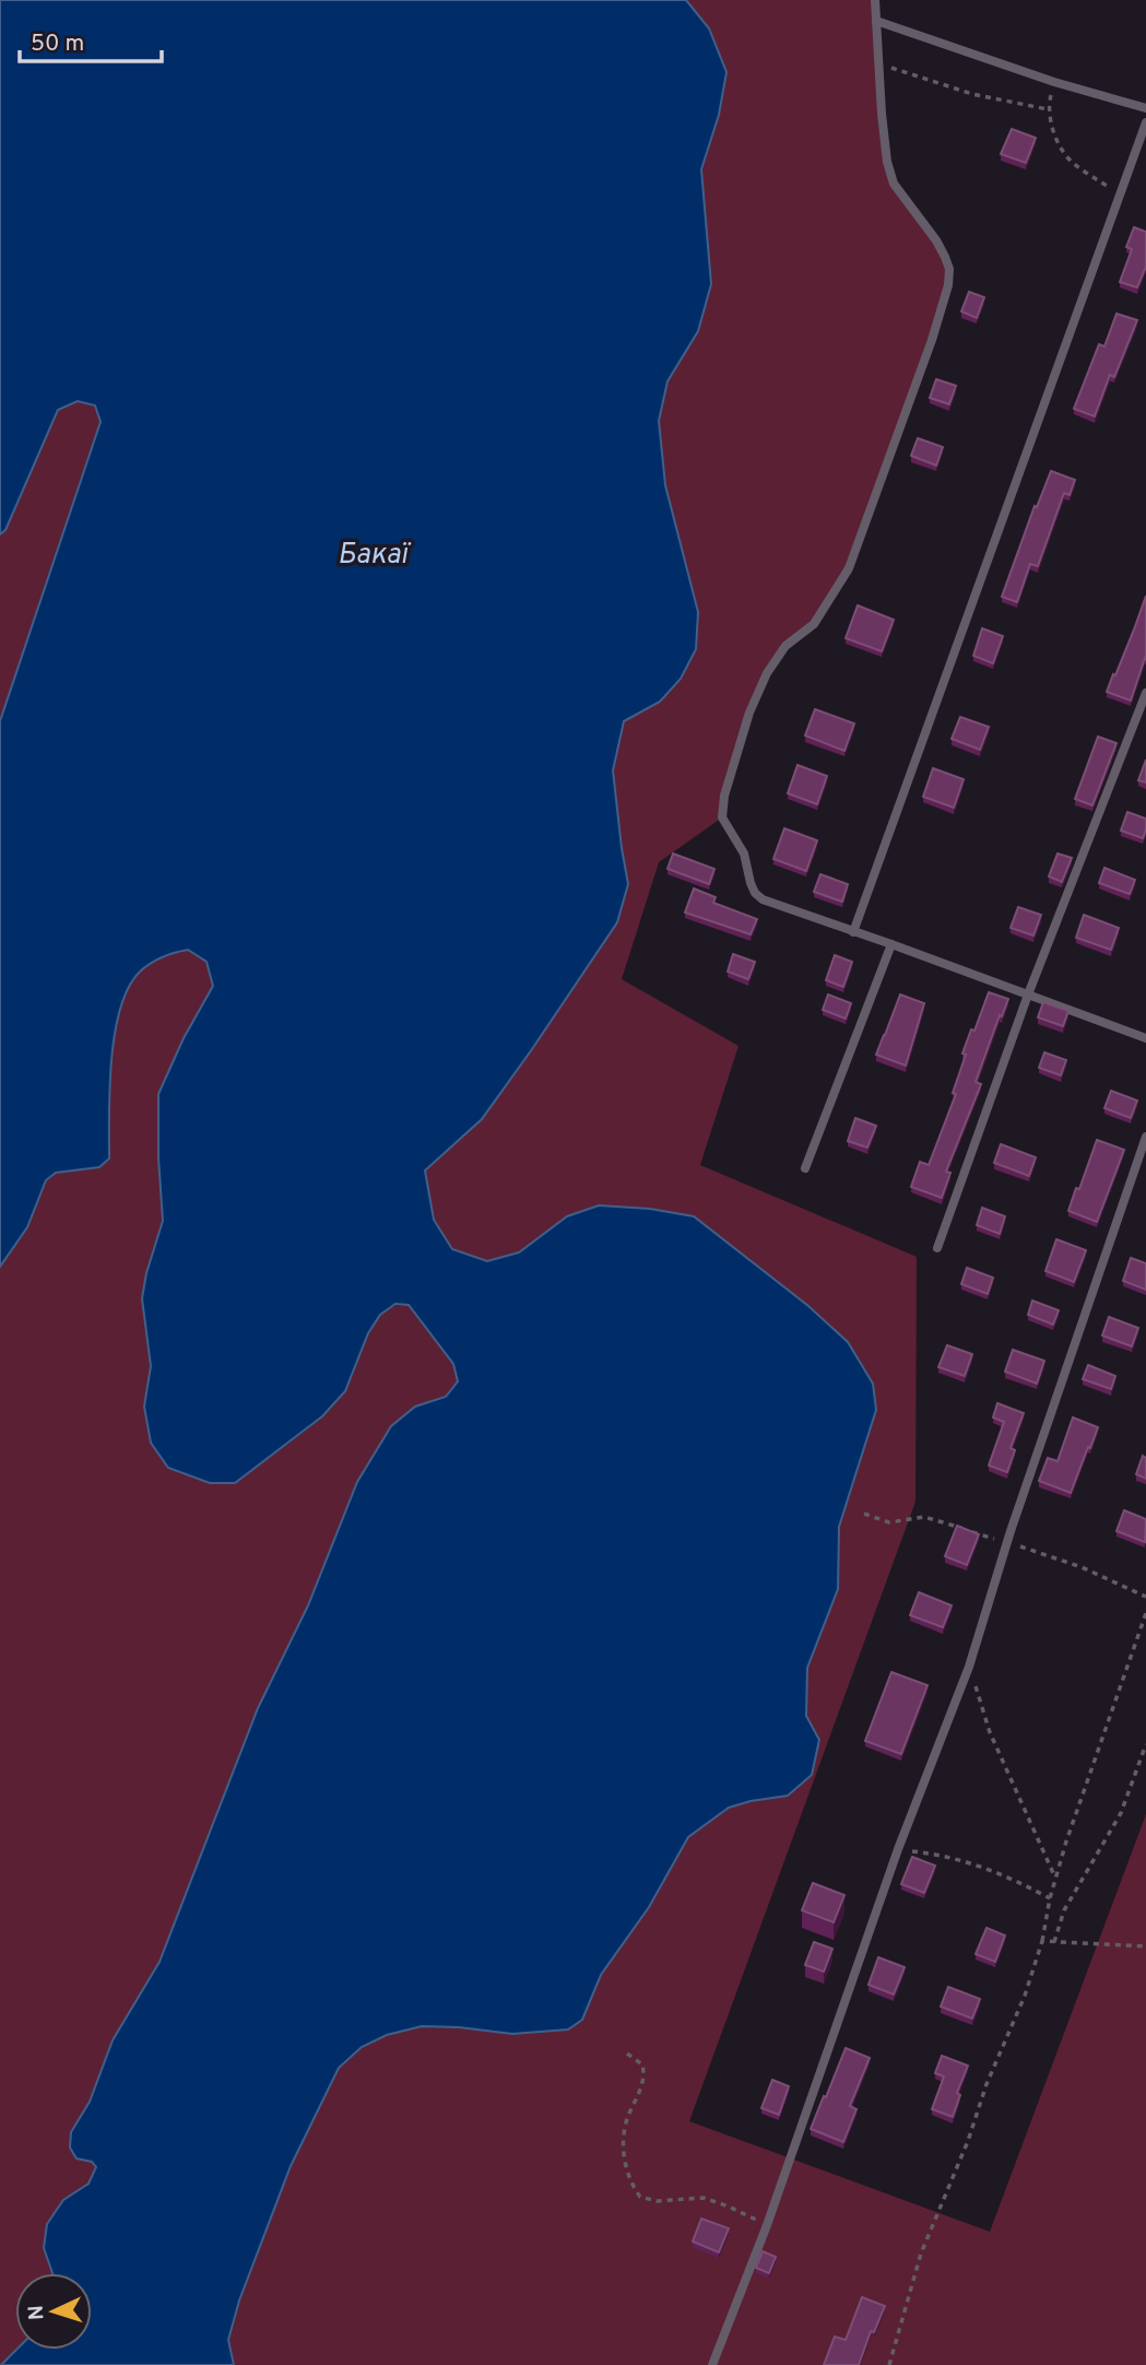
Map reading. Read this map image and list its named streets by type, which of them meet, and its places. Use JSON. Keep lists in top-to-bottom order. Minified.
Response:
{"water":["Бакаї"],"scale_bar":"50 m","north":"left"}
